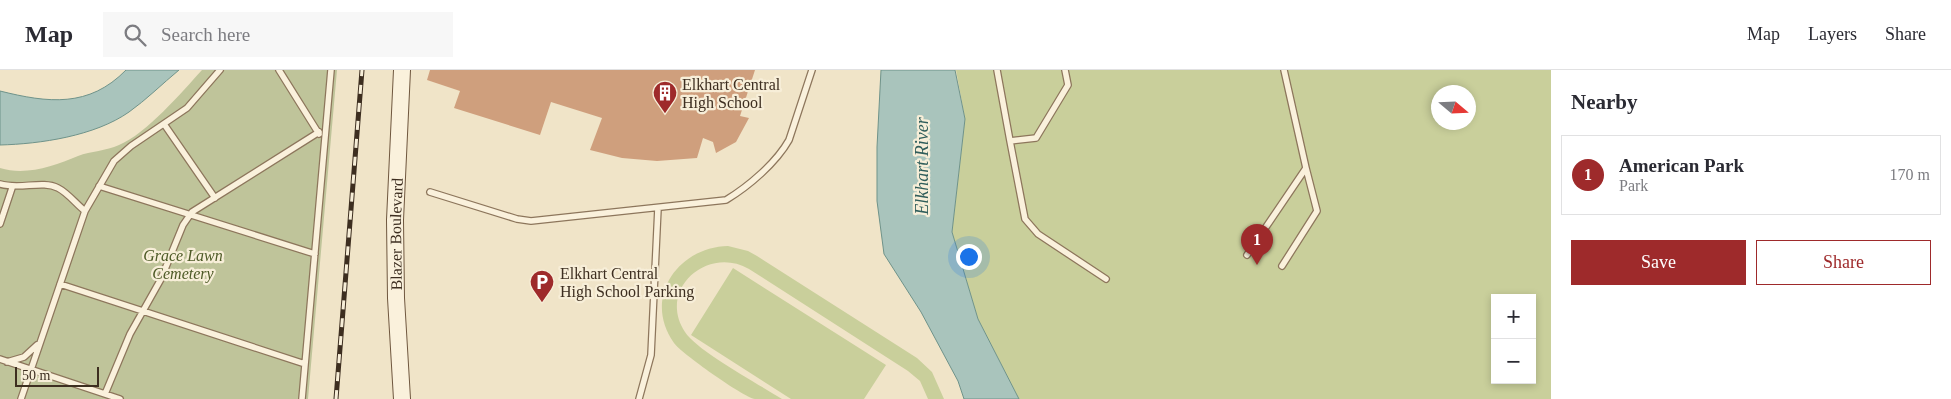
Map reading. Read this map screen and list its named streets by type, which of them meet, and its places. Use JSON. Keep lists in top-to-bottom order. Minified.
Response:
{"streets":{"main road":["Blazer Boulevard"]},"water":["Elkhart River"],"parks":["Grace Lawn Cemetery"],"places":{"building":["Elkhart Central High School"],"parking":["Elkhart Central High School Parking"]},"scale_bar":"50 m","north":"right","page":{"header":"Map","search":"Search here","nav":["Map","Layers","Share"],"heading":"Nearby","list":[{"mark":"1","name":"American Park","note":"Park","value":"170 m"}],"pins":"1","buttons":["Save","Share"],"map_buttons":["+","−"],"scale":"50 m"}}
